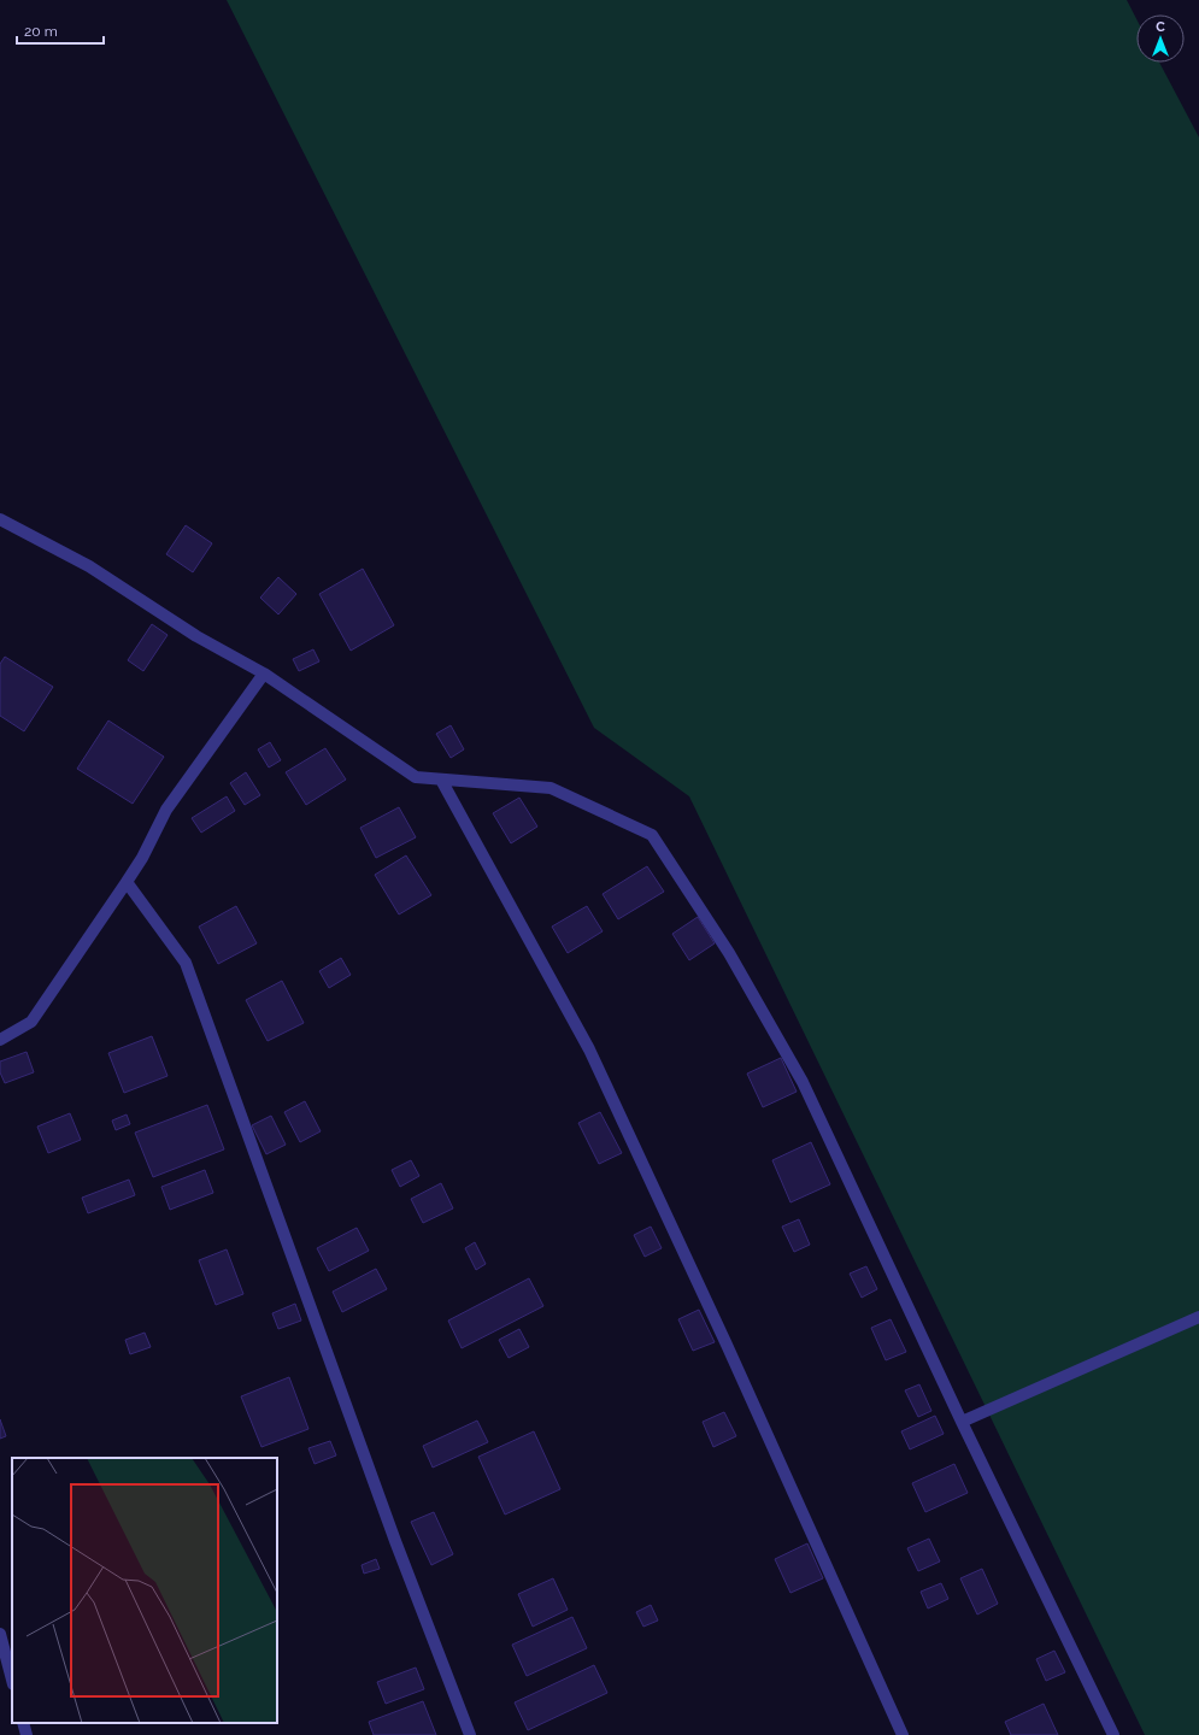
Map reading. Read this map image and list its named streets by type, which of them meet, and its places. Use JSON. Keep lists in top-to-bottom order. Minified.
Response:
{"scale_bar":"20 m","north":"top"}
